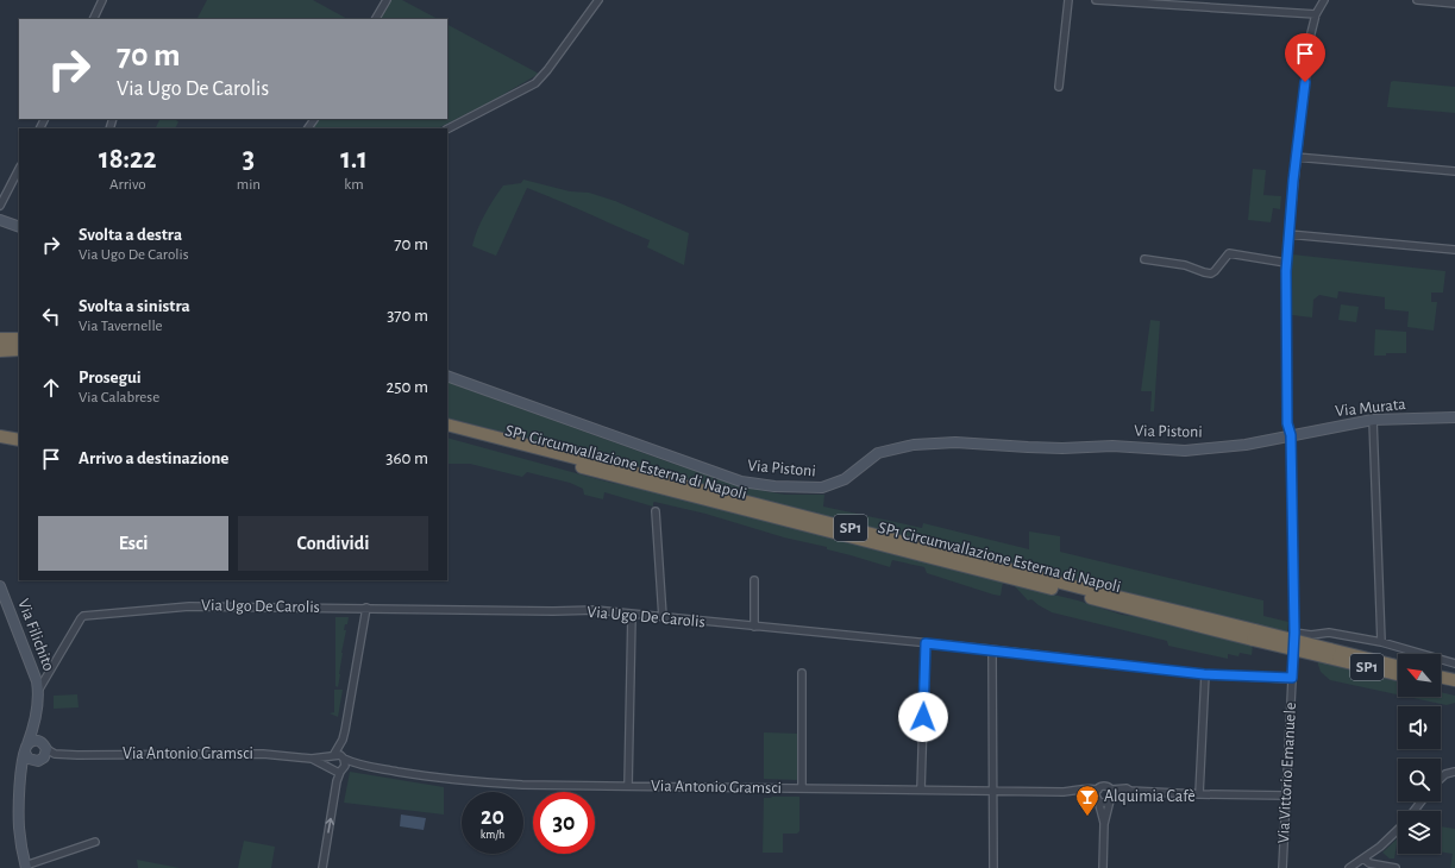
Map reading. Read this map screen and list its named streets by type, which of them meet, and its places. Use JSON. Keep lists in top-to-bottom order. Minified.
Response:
{"streets":{"highway":["SP1 Circumvallazione Esterna di Napoli","SP1"],"street":["Via Murata","Via Pistoni","Via Ugo De Carolis","Via Filichito","Via Antonio Gramsci","Via Vittorio Emanuele"]},"crossings":[["Via Murata","Via Pistoni"],["Via Murata","Via Vittorio Emanuele"],["Via Pistoni","Via Vittorio Emanuele"],["Via Ugo De Carolis","Via Filichito"],["Via Ugo De Carolis","Via Vittorio Emanuele"],["Via Filichito","Via Antonio Gramsci"]],"places":{"bar":["Alquimia Cafè"]},"north":"top left","page":{"turn":["70 m","Via Ugo De Carolis"],"eta":["18:22","Arrivo","3","min","1.1","km"],"list":[{"name":"Svolta a destra","note":"Via Ugo De Carolis","value":"70 m"},{"name":"Svolta a sinistra","note":"Via Tavernelle","value":"370 m"},{"name":"Prosegui","note":"Via Calabrese","value":"250 m"},{"name":"Arrivo a destinazione","value":"360 m"}],"buttons":["Esci","Condividi"],"speed":"20 km/h","limit":"30"}}
